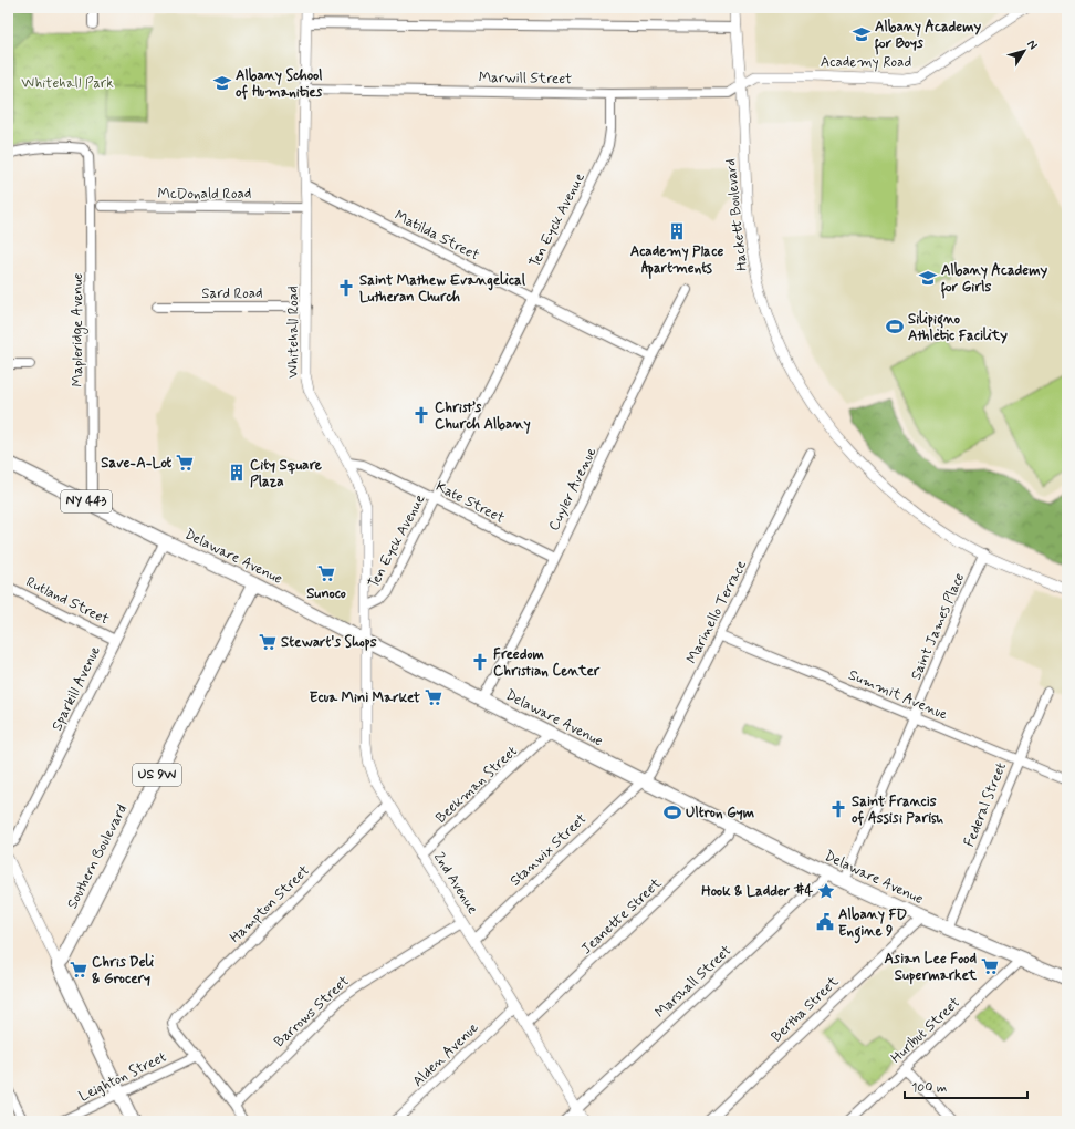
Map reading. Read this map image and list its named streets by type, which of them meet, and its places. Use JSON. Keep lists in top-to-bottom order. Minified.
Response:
{"streets":{"main road":["NY 443","Delaware Avenue","US 9W","Southern Boulevard"],"street":["Academy Road","Marwill Street","McDonald Road","Hackett Boulevard","Ten Eyck Avenue","Matilda Street","Sard Road","Mapleridge Avenue","Whitehall Road","Cuyler Avenue","Kate Street","Rutland Street","Marinello Terrace","Saint James Place","Sparkill Avenue","Summit Avenue","Beekman Street","Federal Street","Stanwix Street","2nd Avenue","Hampton Street","Jeanette Street","Marshall Street","Bertha Street","Barrows Street","Hurlbut Street","Alden Avenue","Leighton Street"]},"crossings":[["Academy Road","Marwill Street"],["Academy Road","Hackett Boulevard"],["Marwill Street","Hackett Boulevard"],["Marwill Street","Ten Eyck Avenue"],["Marwill Street","Whitehall Road"],["McDonald Road","Whitehall Road"],["Hackett Boulevard","Saint James Place"],["Ten Eyck Avenue","Matilda Street"],["Ten Eyck Avenue","Whitehall Road"],["Ten Eyck Avenue","Kate Street"],["Matilda Street","Whitehall Road"],["Matilda Street","Cuyler Avenue"],["Sard Road","Whitehall Road"],["Mapleridge Avenue","Delaware Avenue"],["Whitehall Road","Kate Street"],["Whitehall Road","Delaware Avenue"],["Whitehall Road","2nd Avenue"],["Cuyler Avenue","Kate Street"],["Cuyler Avenue","Delaware Avenue"],["Delaware Avenue","Marinello Terrace"],["Delaware Avenue","Saint James Place"],["Delaware Avenue","Sparkill Avenue"],["Delaware Avenue","Beekman Street"],["Delaware Avenue","Federal Street"],["Delaware Avenue","Stanwix Street"],["Delaware Avenue","Southern Boulevard"],["Delaware Avenue","2nd Avenue"],["Delaware Avenue","Jeanette Street"],["Delaware Avenue","Marshall Street"],["Delaware Avenue","Bertha Street"],["Delaware Avenue","Hurlbut Street"],["Rutland Street","Sparkill Avenue"],["Marinello Terrace","Summit Avenue"],["Marinello Terrace","Stanwix Street"],["Saint James Place","Summit Avenue"],["Summit Avenue","Federal Street"],["Beekman Street","2nd Avenue"],["Stanwix Street","2nd Avenue"],["2nd Avenue","Hampton Street"],["2nd Avenue","Jeanette Street"],["2nd Avenue","Marshall Street"],["2nd Avenue","Barrows Street"],["2nd Avenue","Alden Avenue"],["Hampton Street","Leighton Street"]],"parks":["Whitehall Park"],"places":{"school or university":["Albany Academy for Boys","Albany School of Humanities","Albany Academy for Girls"],"building":["Academy Place Apartments","City Square Plaza"],"church":["Saint Mathew Evangelical Lutheran Church","Christ’s Church Albany","Freedom Christian Center","Saint Francis of Assisi Parish"],"sports":["Silipigno Athletic Facility","Ultron Gym"],"supermarket":["Save-A-Lot","Sunoco","Stewart's Shops","Ecua Mini Market","Asian Lee Food Supermarket","Chris Deli & Grocery"],"place":["Hook & Ladder #4"],"public building":["Albany FD Engine 9"]},"scale_bar":"100 m","north":"top right"}
